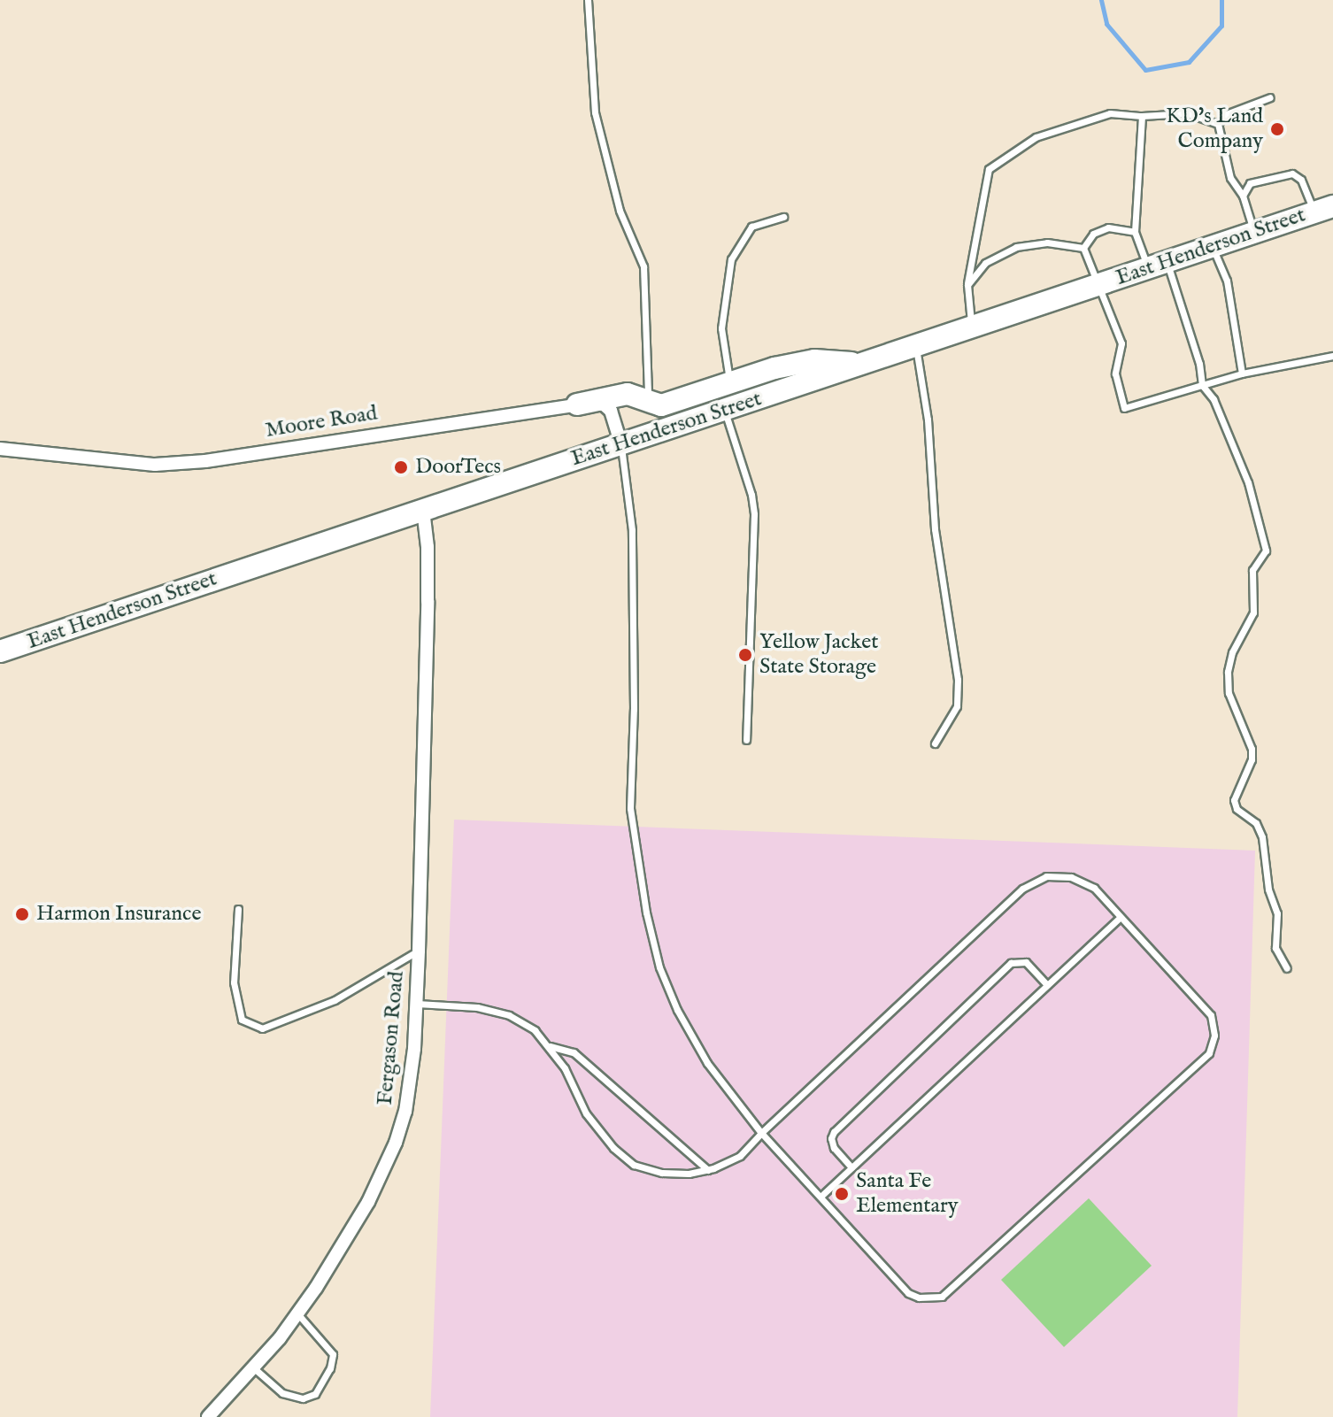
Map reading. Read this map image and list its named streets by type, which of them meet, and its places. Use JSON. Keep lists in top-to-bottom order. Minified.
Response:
{"streets":{"main road":["East Henderson Street"],"street":["Moore Road","Fergason Road"]},"crossings":[["East Henderson Street","Moore Road"],["East Henderson Street","Fergason Road"]],"places":["KD's Land Company","DoorTecs","Yellow Jacket State Storage","Harmon Insurance","Santa Fe Elementary"]}
